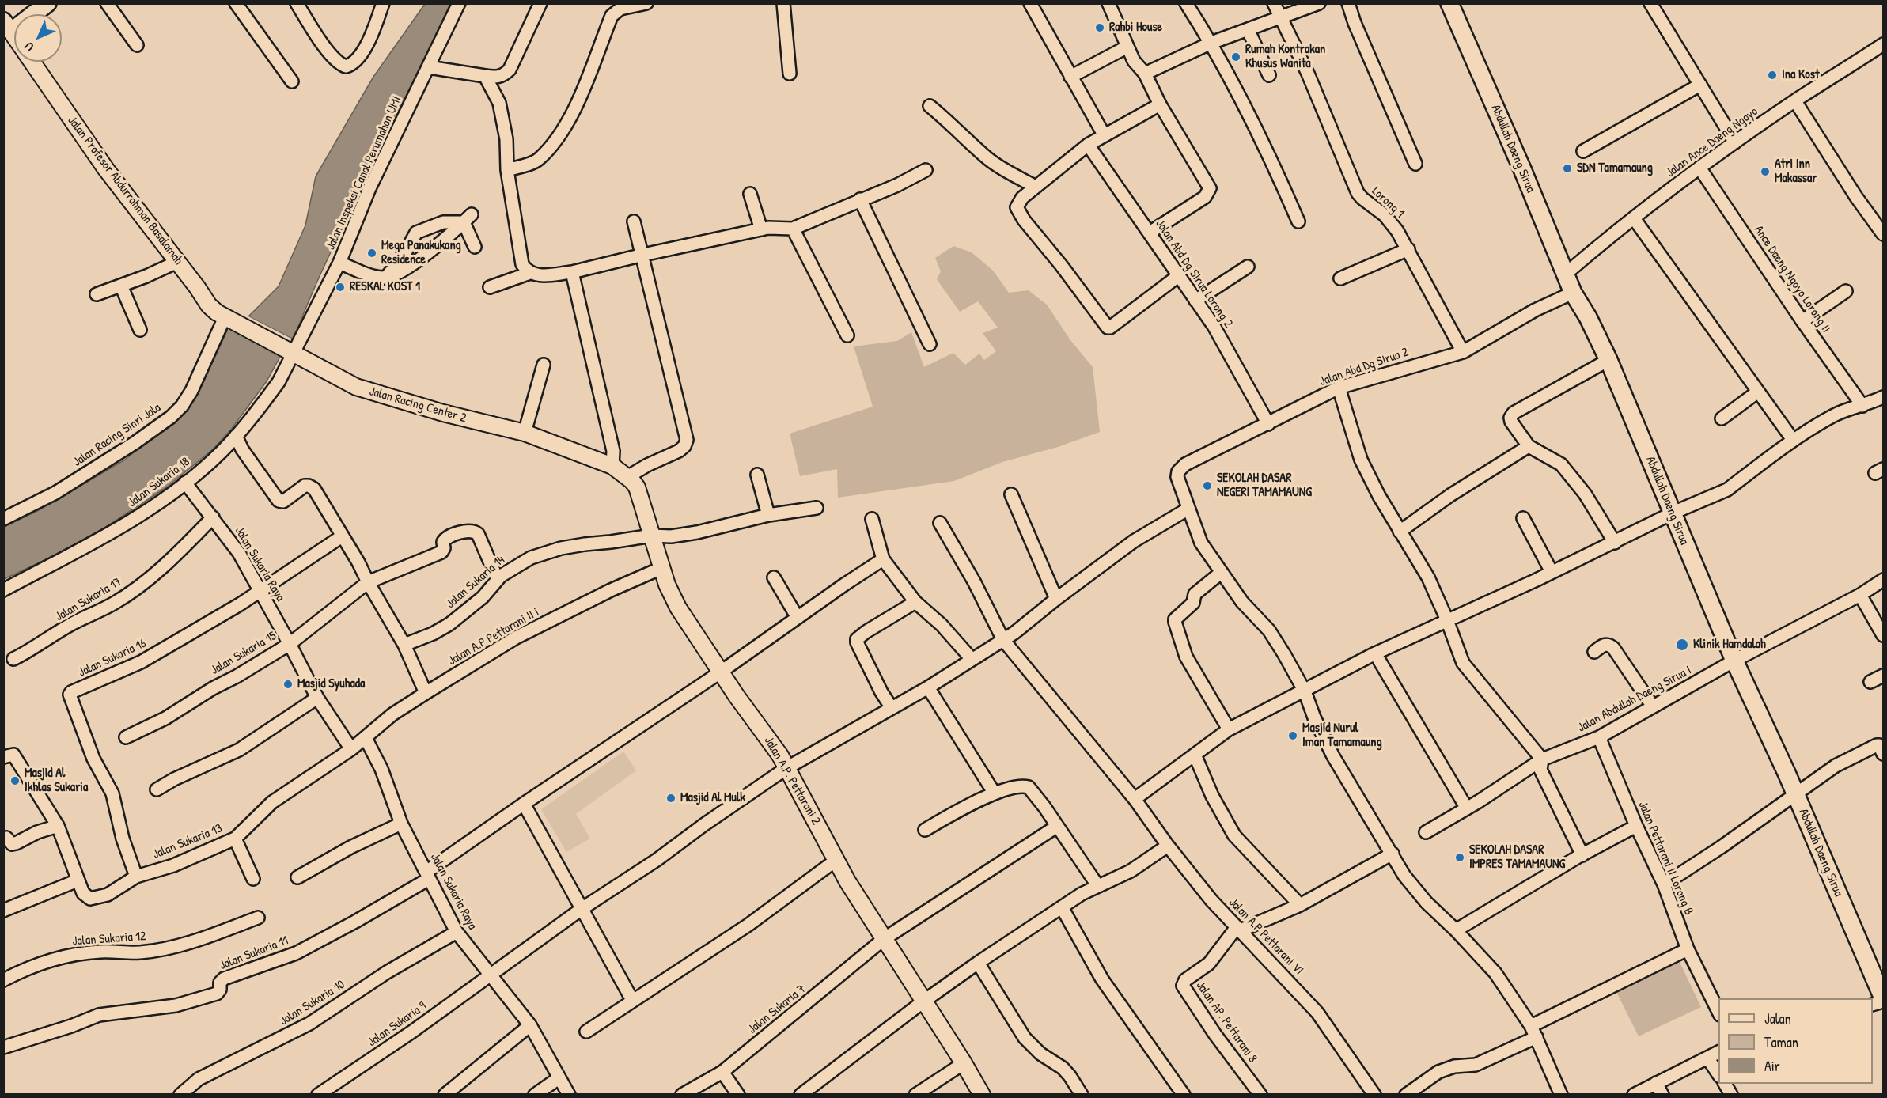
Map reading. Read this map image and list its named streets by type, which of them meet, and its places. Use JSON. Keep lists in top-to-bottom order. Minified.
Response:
{"streets":{"main road":["Abdullah Daeng Sirua","Jalan Profesor Abdurrahman Basalamah"],"street":["Jalan Ance Daeng Ngoyo","Jalan Inspeksi Canal Perumahan UMI","Lorong 1","Jalan Abd Dg SIrua Lorong 2","Ance Daeng Ngoyo Lorong II","Jalan Abd Dg SIrua 2","Jalan Racing Center 2","Jalan Racing Sinri Jala","Jalan Sukaria 18","Jalan Sukaria Raya","Jalan Sukaria 14","Jalan Sukaria 17","Jalan A.P Pettarani II i","Jalan Sukaria 15","Jalan Sukaria 16","Jalan Abdullah Daeng Sirua I","Jalan A.P. Pettarani 2","Jalan Sukaria 13","Jalan Pettarani II Lorong B","Jalan A.P Pettarani VI","Jalan Sukaria 12","Jalan Sukaria 11","Jalan Sukaria 10","Jalan Sukaria 7","Jalan AP. Pettarani 8","Jalan Sukaria 9"]},"crossings":[["Jalan Ance Daeng Ngoyo","Abdullah Daeng Sirua"],["Jalan Ance Daeng Ngoyo","Ance Daeng Ngoyo Lorong II"],["Abdullah Daeng Sirua","Jalan Abd Dg SIrua 2"],["Abdullah Daeng Sirua","Jalan Abdullah Daeng Sirua I"],["Jalan Inspeksi Canal Perumahan UMI","Jalan Racing Center 2"],["Jalan Inspeksi Canal Perumahan UMI","Jalan Sukaria 18"],["Jalan Profesor Abdurrahman Basalamah","Jalan Racing Center 2"],["Jalan Profesor Abdurrahman Basalamah","Jalan Racing Sinri Jala"],["Lorong 1","Jalan Abd Dg SIrua 2"],["Jalan Abd Dg SIrua Lorong 2","Jalan Abd Dg SIrua 2"],["Jalan Abd Dg SIrua 2","Jalan Sukaria 9"],["Jalan Racing Center 2","Jalan Racing Sinri Jala"],["Jalan Racing Center 2","Jalan Sukaria 18"],["Jalan Racing Center 2","Jalan A.P. Pettarani 2"],["Jalan Sukaria 18","Jalan Sukaria Raya"],["Jalan Sukaria Raya","Jalan Sukaria 17"],["Jalan Sukaria Raya","Jalan A.P Pettarani II i"],["Jalan Sukaria Raya","Jalan Sukaria 15"],["Jalan Sukaria Raya","Jalan Sukaria 16"],["Jalan Sukaria Raya","Jalan Sukaria 13"],["Jalan Sukaria Raya","Jalan Sukaria 11"],["Jalan Sukaria Raya","Jalan Sukaria 10"],["Jalan Sukaria Raya","Jalan Sukaria 9"],["Jalan Sukaria 14","Jalan Sukaria 15"],["Jalan Sukaria 14","Jalan A.P. Pettarani 2"],["Jalan A.P Pettarani II i","Jalan A.P. Pettarani 2"],["Jalan A.P Pettarani II i","Jalan Sukaria 13"],["Jalan Sukaria 16","Jalan Sukaria 13"],["Jalan Abdullah Daeng Sirua I","Jalan Pettarani II Lorong B"],["Jalan A.P. Pettarani 2","Jalan Sukaria 11"],["Jalan A.P. Pettarani 2","Jalan Sukaria 7"],["Jalan A.P. Pettarani 2","Jalan Sukaria 9"],["Jalan A.P Pettarani VI","Jalan AP. Pettarani 8"],["Jalan A.P Pettarani VI","Jalan Sukaria 9"]],"places":["Rahbi House","Rumah Kontrakan Khusus Wanita","Ina Kost","SDN Tamamaung","Atri Inn Makassar","Mega Panakukang Residence","RESKAL KOST 1","SEKOLAH DASAR NEGERI TAMAMAUNG","Klinik Hamdalah","Masjid Syuhada","Masjid Nurul Iman Tamamaung","Masjid Al Ikhlas Sukaria","Masjid Al Mulk","SEKOLAH DASAR IMPRES TAMAMAUNG"],"legend":["Jalan","Taman","Air"],"north":"bottom left"}
